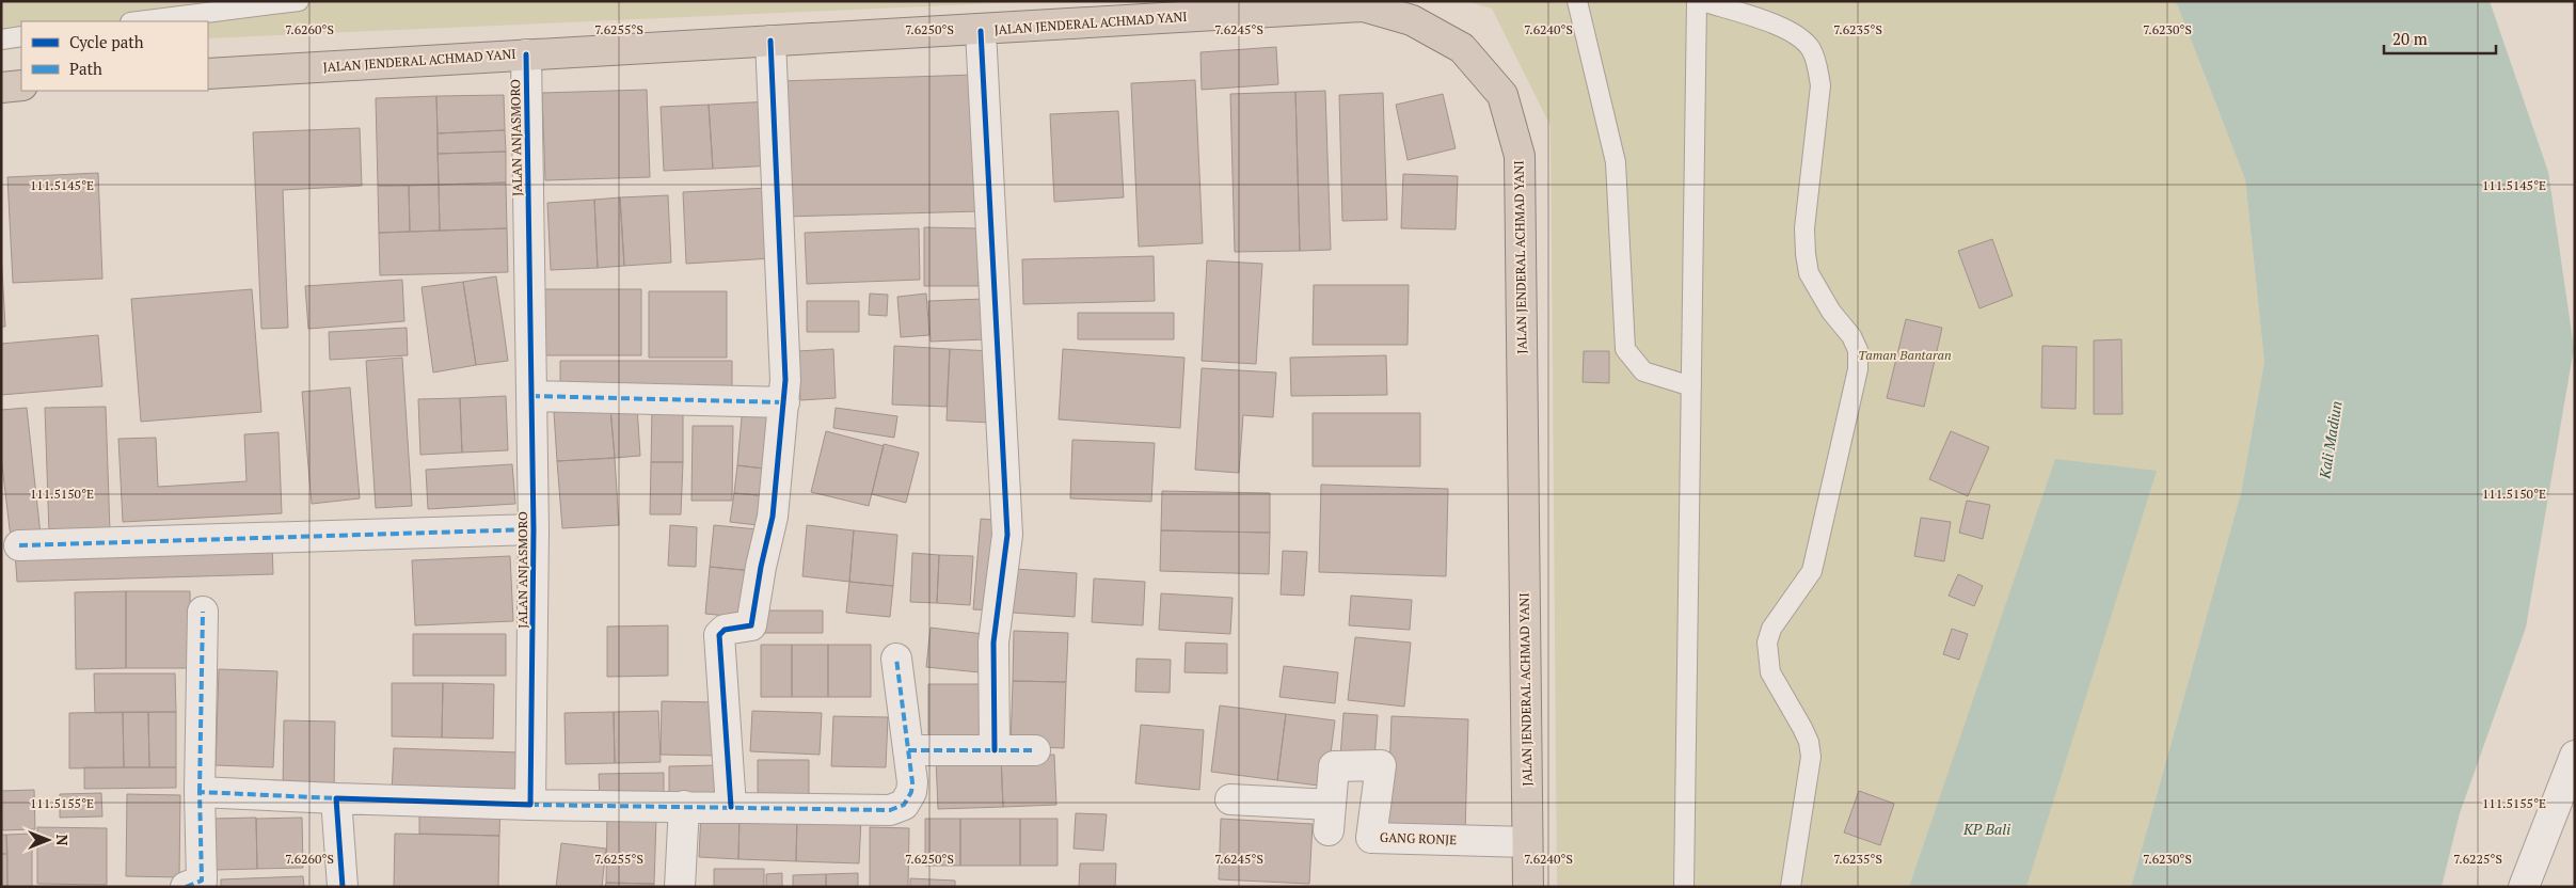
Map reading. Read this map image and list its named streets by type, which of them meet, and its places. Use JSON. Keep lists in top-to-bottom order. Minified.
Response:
{"streets":{"highway":["JALAN JENDERAL ACHMAD YANI"],"street":["JALAN ANJASMORO","GANG RONJE"]},"crossings":[["JALAN JENDERAL ACHMAD YANI","JALAN ANJASMORO"],["JALAN JENDERAL ACHMAD YANI","GANG RONJE"]],"water":["Kali Madiun","KP Bali"],"parks":["Taman Bantaran"],"legend":["Cycle path","Path"],"scale_bar":"20 m","north":"right","coordinates":["7.6260°S","7.6255°S","7.6250°S","7.6245°S","7.6240°S","7.6235°S","7.6230°S","111.5145°E","111.5150°E","111.5155°E","7.6225°S"]}
